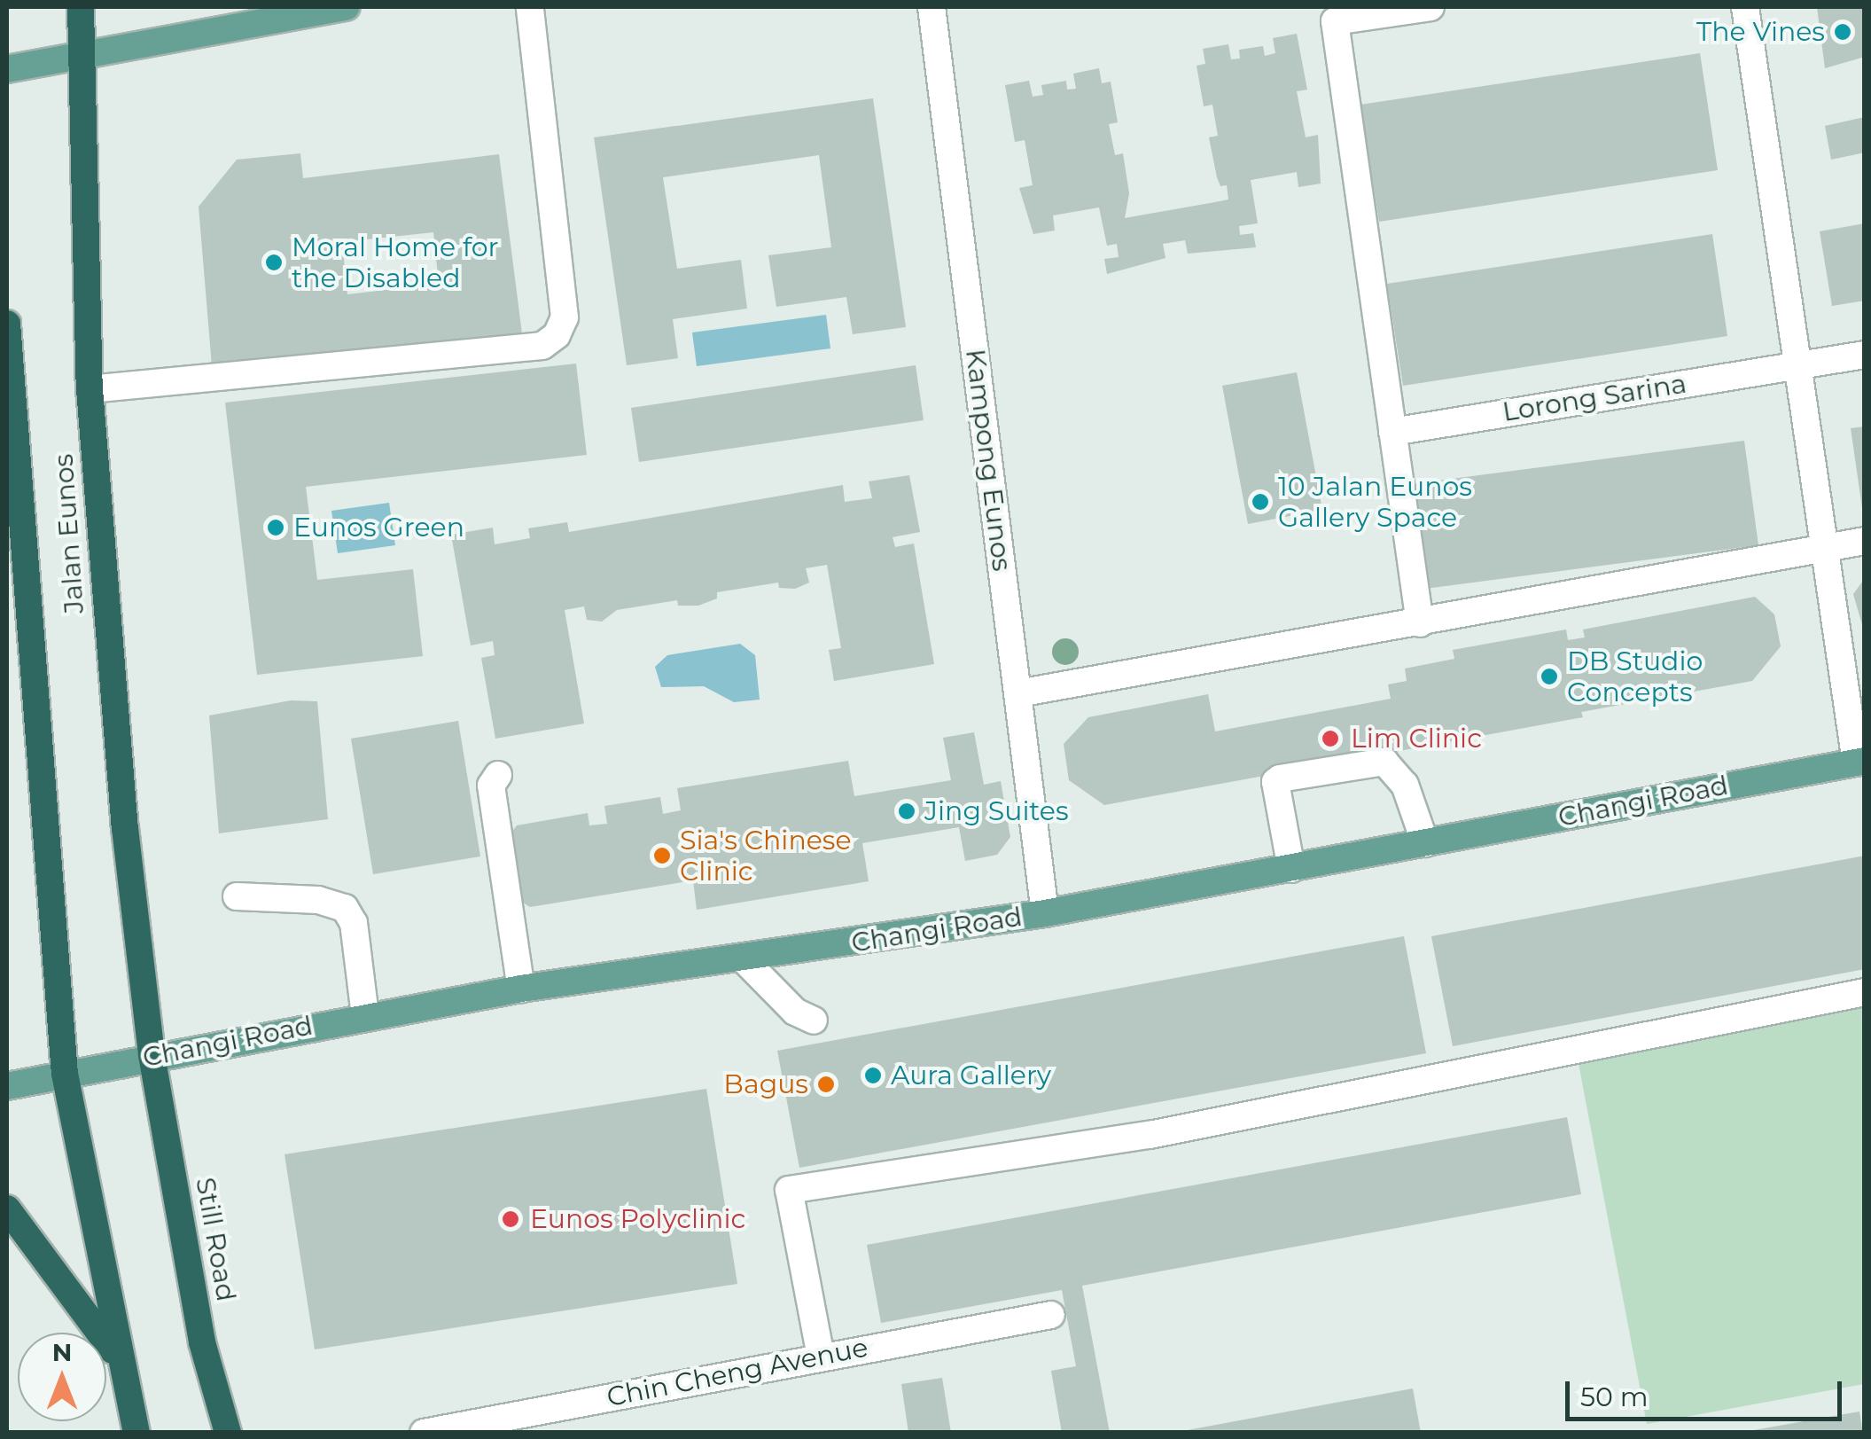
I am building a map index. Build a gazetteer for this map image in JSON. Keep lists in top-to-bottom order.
{
  "streets": {
    "highway": ["Jalan Eunos", "Still Road"],
    "main road": ["Changi Road"],
    "street": ["Lorong Sarina", "Kampong Eunos", "Chin Cheng Avenue"]
  },
  "crossings": [
    ["Kampong Eunos", "Changi Road"],
    ["Jalan Eunos", "Changi Road"],
    ["Jalan Eunos", "Still Road"],
    ["Changi Road", "Still Road"]
  ],
  "places": [
    "The Vines",
    "Moral Home for the Disabled",
    "10 Jalan Eunos Gallery Space",
    "Eunos Green",
    "DB Studio Concepts",
    "Lim Clinic",
    "Jing Suites",
    "Sia's Chinese Clinic",
    "Aura Gallery",
    "Bagus",
    "Eunos Polyclinic"
  ],
  "scale_bar": "50 m",
  "north": "top"
}
